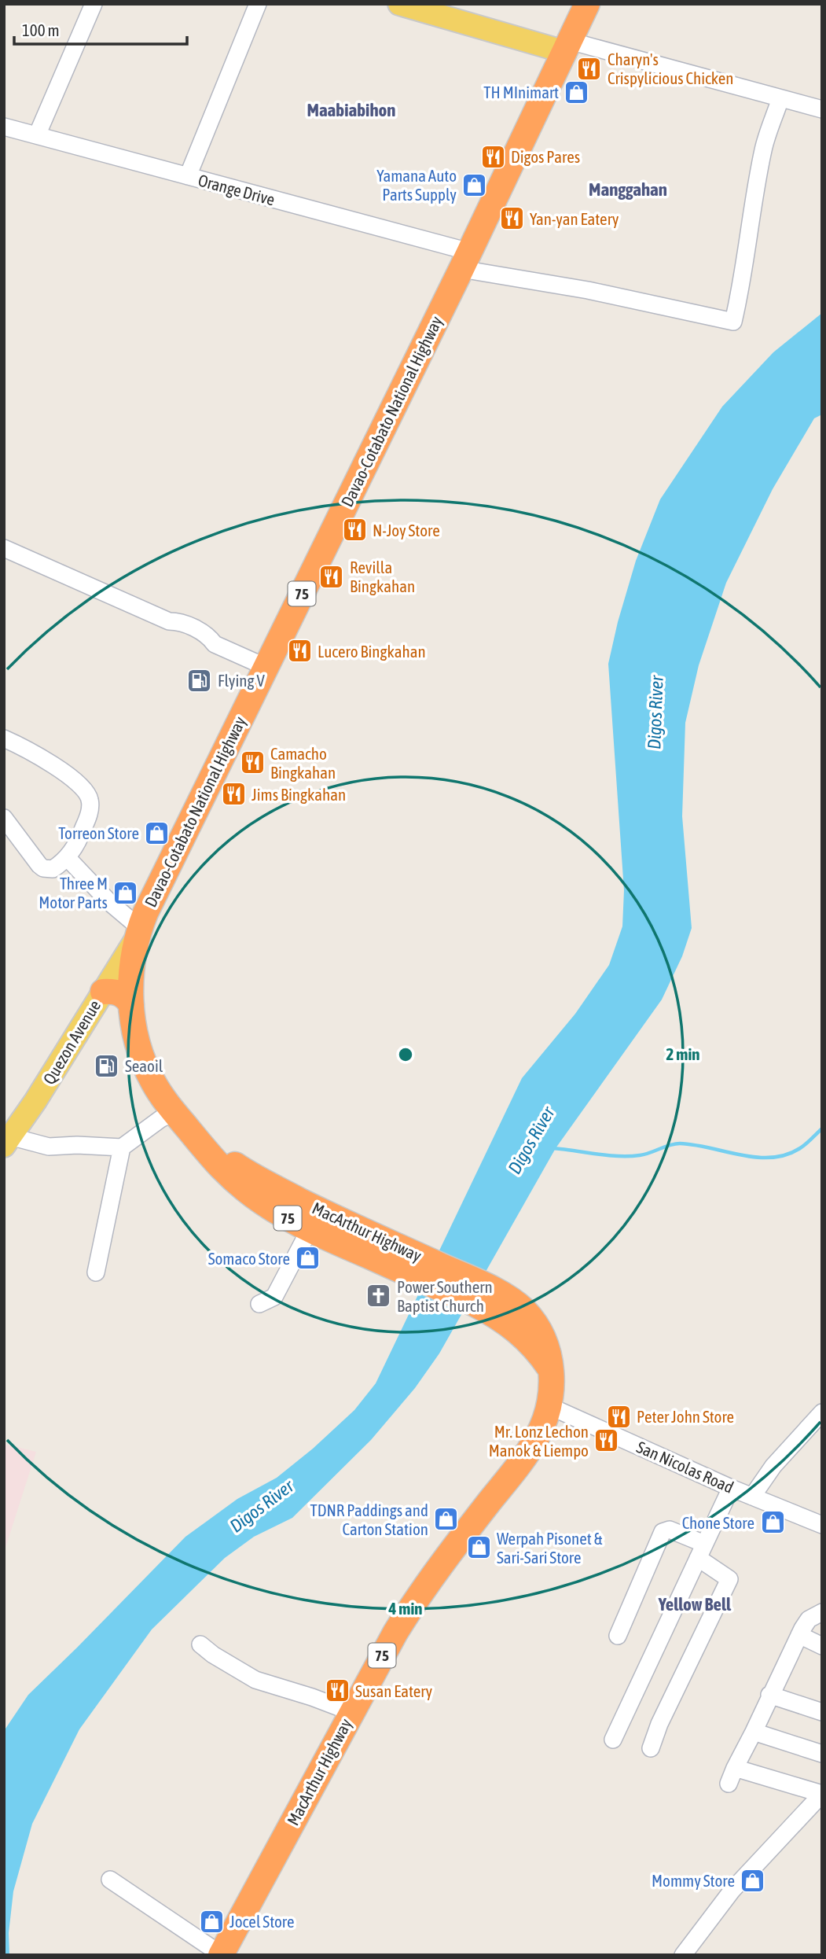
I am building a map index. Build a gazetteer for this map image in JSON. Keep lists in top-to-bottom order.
{
  "streets": {
    "highway": ["Davao-Cotabato National Highway", "75", "MacArthur Highway"],
    "main road": ["Quezon Avenue"],
    "street": ["Orange Drive", "San Nicolas Road"]
  },
  "crossings": [
    ["Orange Drive", "Davao-Cotabato National Highway"],
    ["Davao-Cotabato National Highway", "Quezon Avenue"],
    ["Davao-Cotabato National Highway", "MacArthur Highway"],
    ["Quezon Avenue", "MacArthur Highway"],
    ["MacArthur Highway", "San Nicolas Road"]
  ],
  "districts": ["Maabiabihon", "Manggahan", "Yellow Bell"],
  "water": ["Digos River"],
  "places": {
    "restaurant": [
      "Charyn's Crispylicious Chicken",
      "Digos Pares",
      "Yan-yan Eatery",
      "N-Joy Store",
      "Revilla Bingkahan",
      "Lucero Bingkahan",
      "Camacho Bingkahan",
      "Jims Bingkahan",
      "Peter John Store",
      "Mr. Lonz Lechon Manok & Liempo",
      "Susan Eatery"
    ],
    "shop": [
      "TH MInimart",
      "Yamana Auto Parts Supply",
      "Torreon Store",
      "Three M Motor Parts",
      "Somaco Store",
      "TDNR Paddings and Carton Station",
      "Chone Store",
      "Werpah Pisonet & Sari-Sari Store",
      "Mommy Store",
      "Jocel Store"
    ],
    "fuel station": ["Flying V", "Seaoil"],
    "church": ["Power Southern Baptist Church"]
  },
  "scale_bar": "100 m",
  "rings": ["2 min", "4 min"]
}
